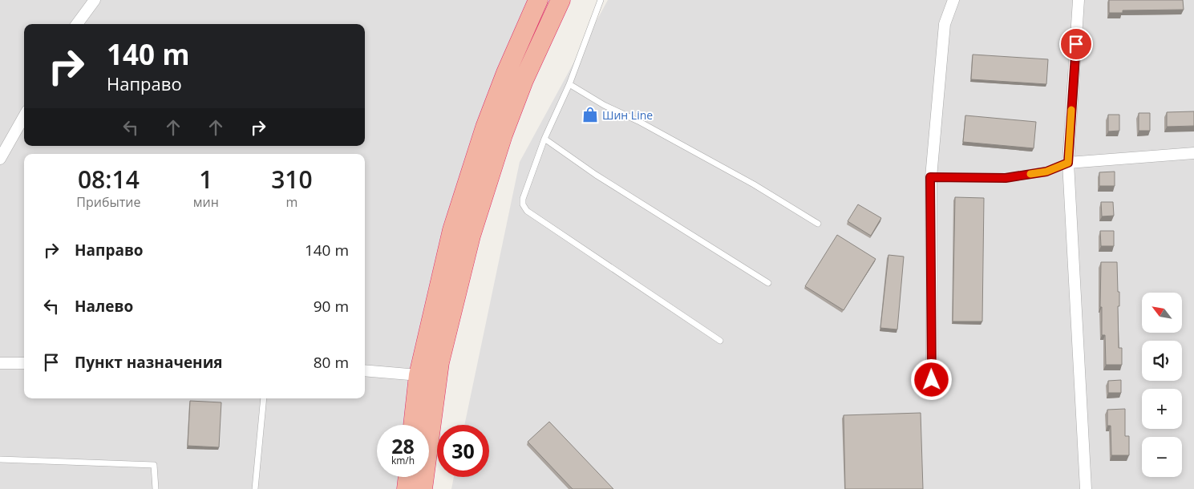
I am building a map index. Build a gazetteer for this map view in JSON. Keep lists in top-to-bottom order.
{
  "places": {
    "shop": ["Шин Line"]
  },
  "north": "top left",
  "page": {
    "turn": ["140 m", "Направо"],
    "eta": [
      "08:14",
      "Прибытие",
      "1",
      "мин",
      "310",
      "m"
    ],
    "list": [
      {
        "name": "Направо",
        "value": "140 m"
      },
      {
        "name": "Налево",
        "value": "90 m"
      },
      {
        "name": "Пункт назначения",
        "value": "80 m"
      }
    ],
    "map_buttons": ["+", "−"],
    "speed": "28 km/h",
    "limit": "30"
  }
}
